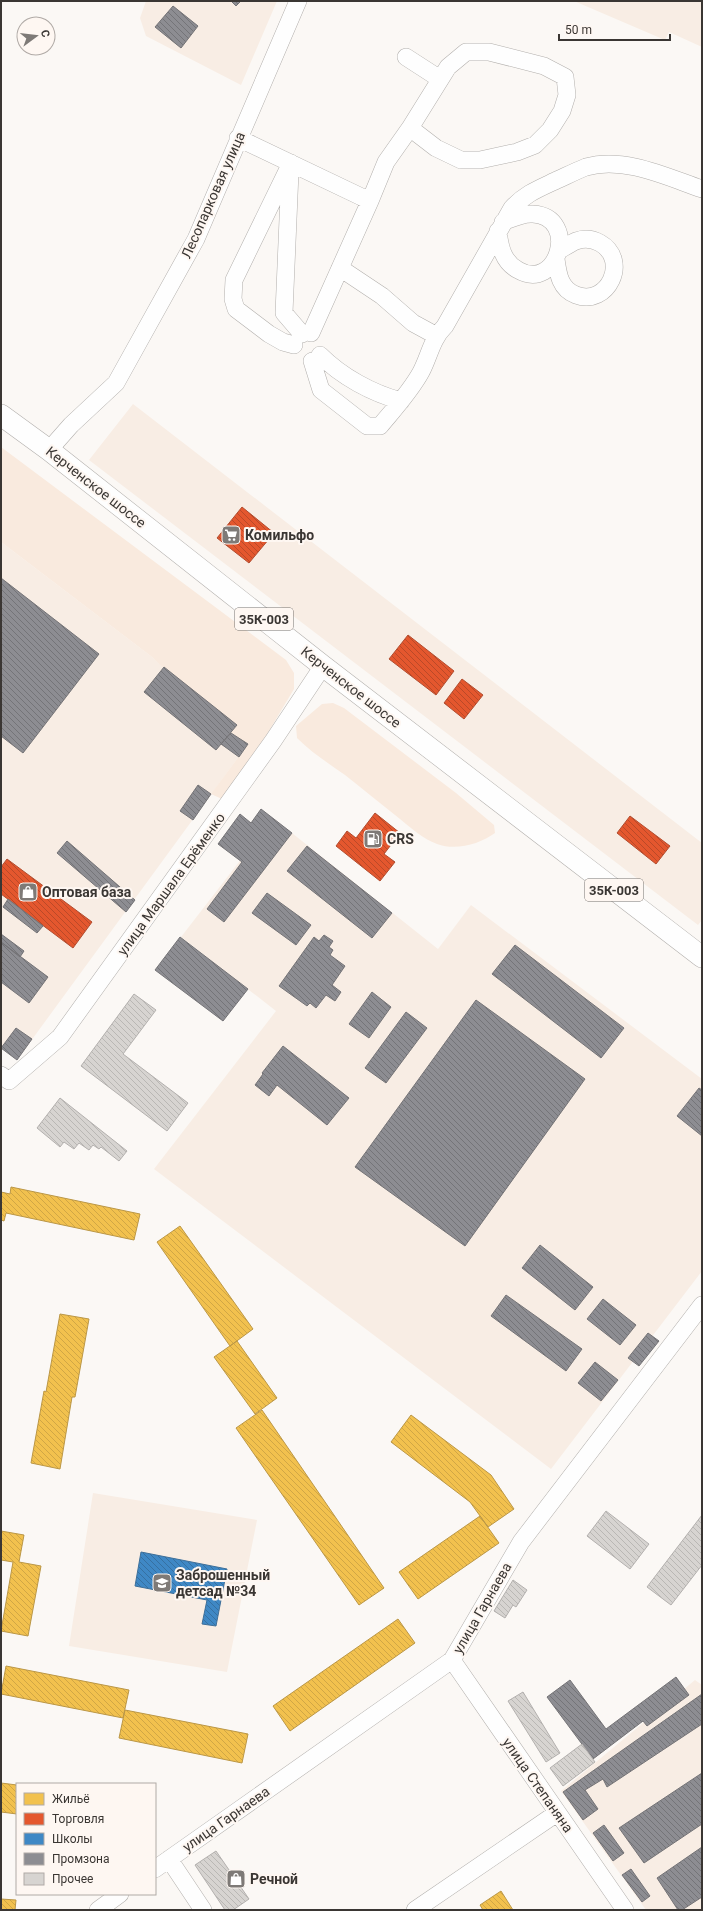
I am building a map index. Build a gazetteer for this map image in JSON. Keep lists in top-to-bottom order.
{
  "streets": {
    "main road": ["Керченское шоссе", "35К-003"],
    "street": [
      "Лесопарковая улица",
      "улица Маршала Ерёменко",
      "улица Гарнаева",
      "улица Степаняна"
    ]
  },
  "crossings": [
    ["Лесопарковая улица", "Керченское шоссе"],
    ["Керченское шоссе", "улица Маршала Ерёменко"],
    ["улица Гарнаева", "улица Степаняна"]
  ],
  "places": {
    "supermarket": ["Комильфо"],
    "fuel station": ["CRS"],
    "shop": ["Оптовая база", "Речной"],
    "school or university": ["Заброшенный детсад №34"]
  },
  "legend": [
    "Жильё",
    "Торговля",
    "Школы",
    "Промзона",
    "Прочее"
  ],
  "scale_bar": "50 m",
  "north": "right"
}
